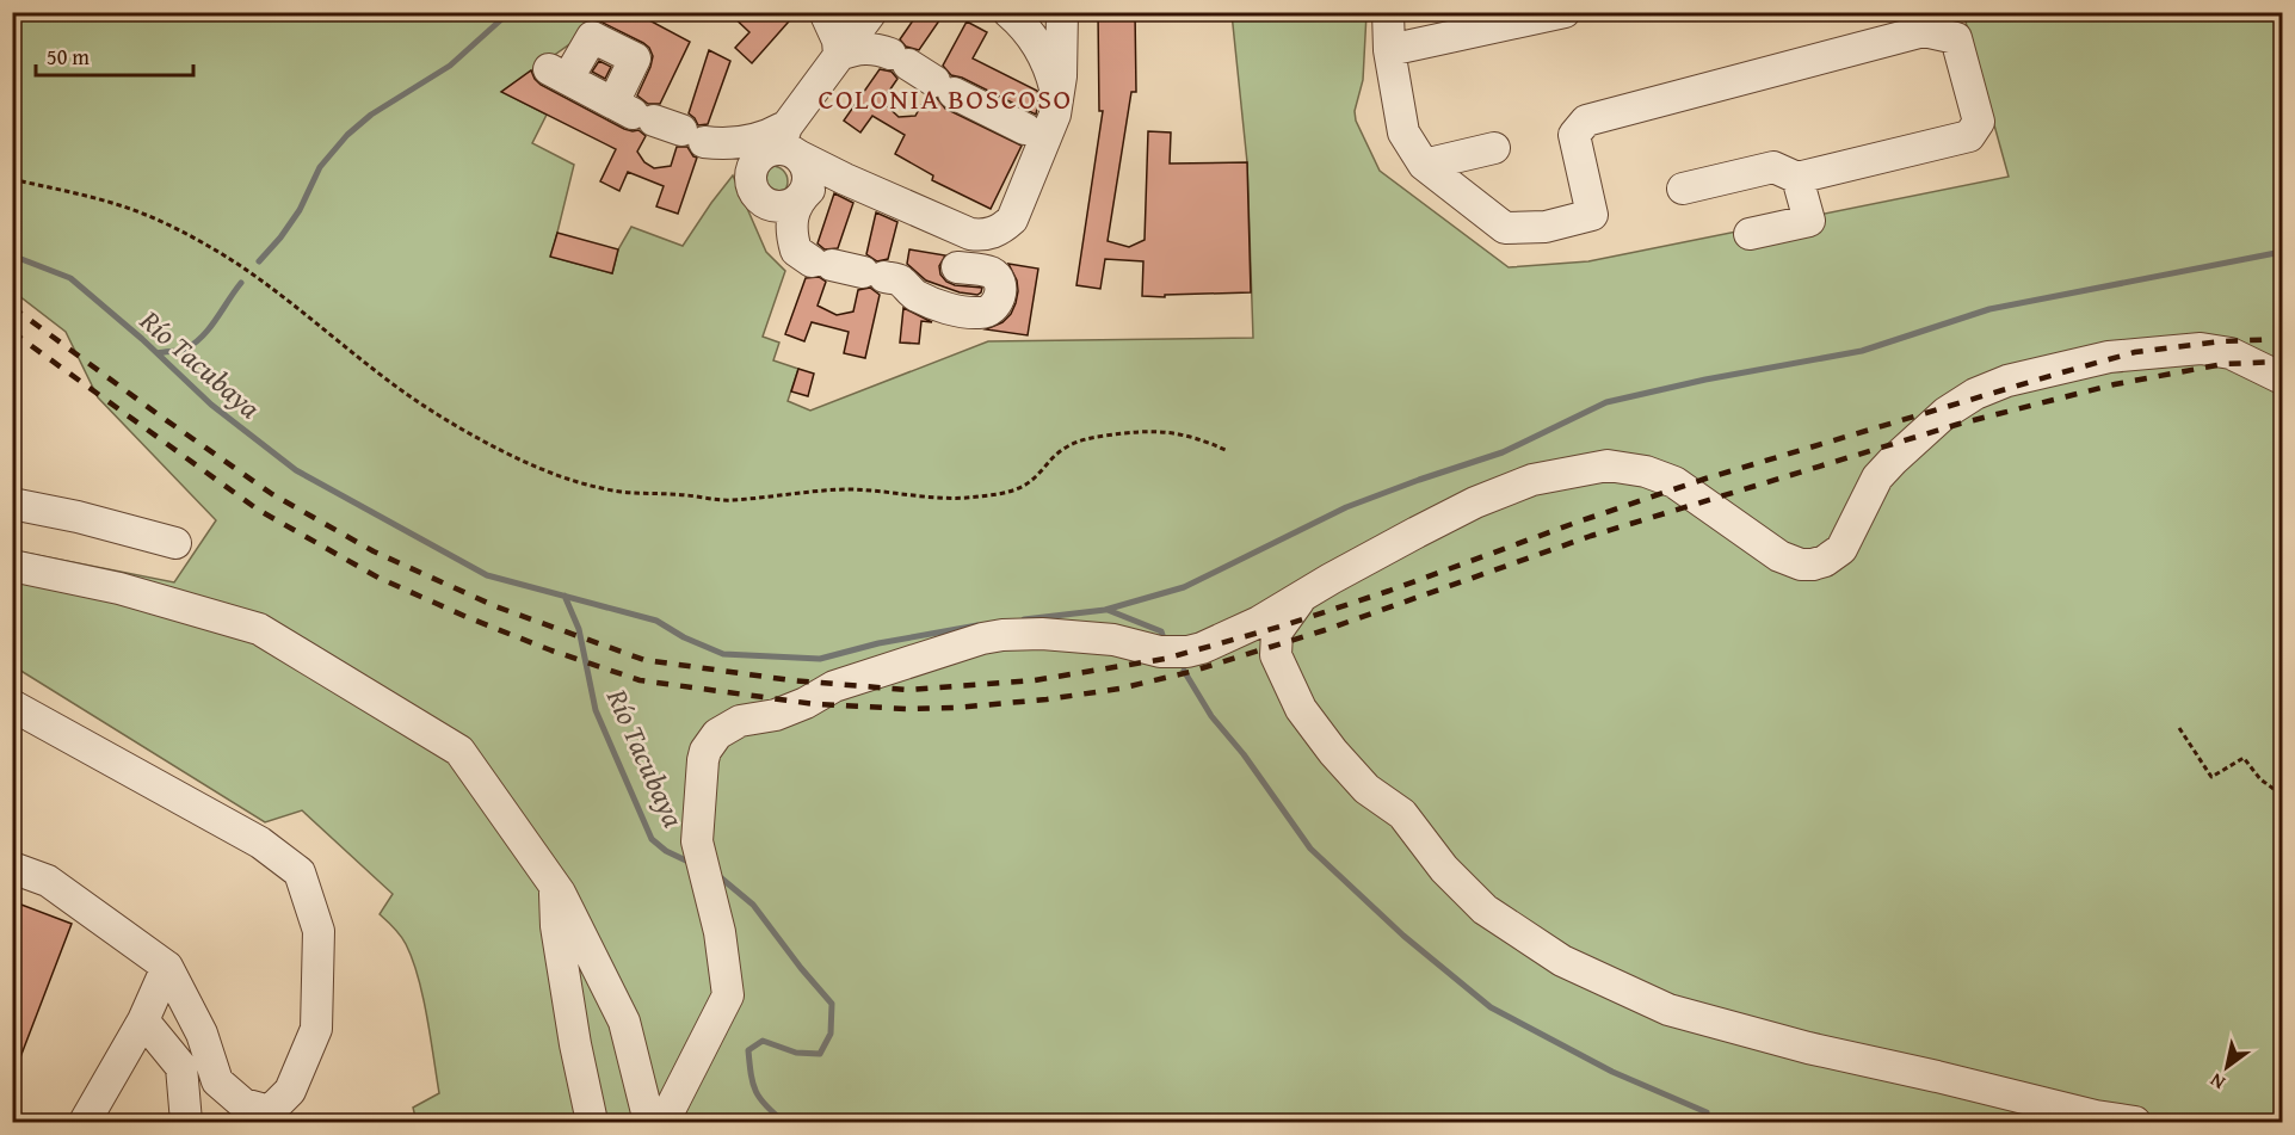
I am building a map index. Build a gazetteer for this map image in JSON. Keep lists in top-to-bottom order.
{
  "districts": ["COLONIA BOSCOSO"],
  "water": ["Río Tacubaya"],
  "scale_bar": "50 m",
  "north": "bottom left"
}
